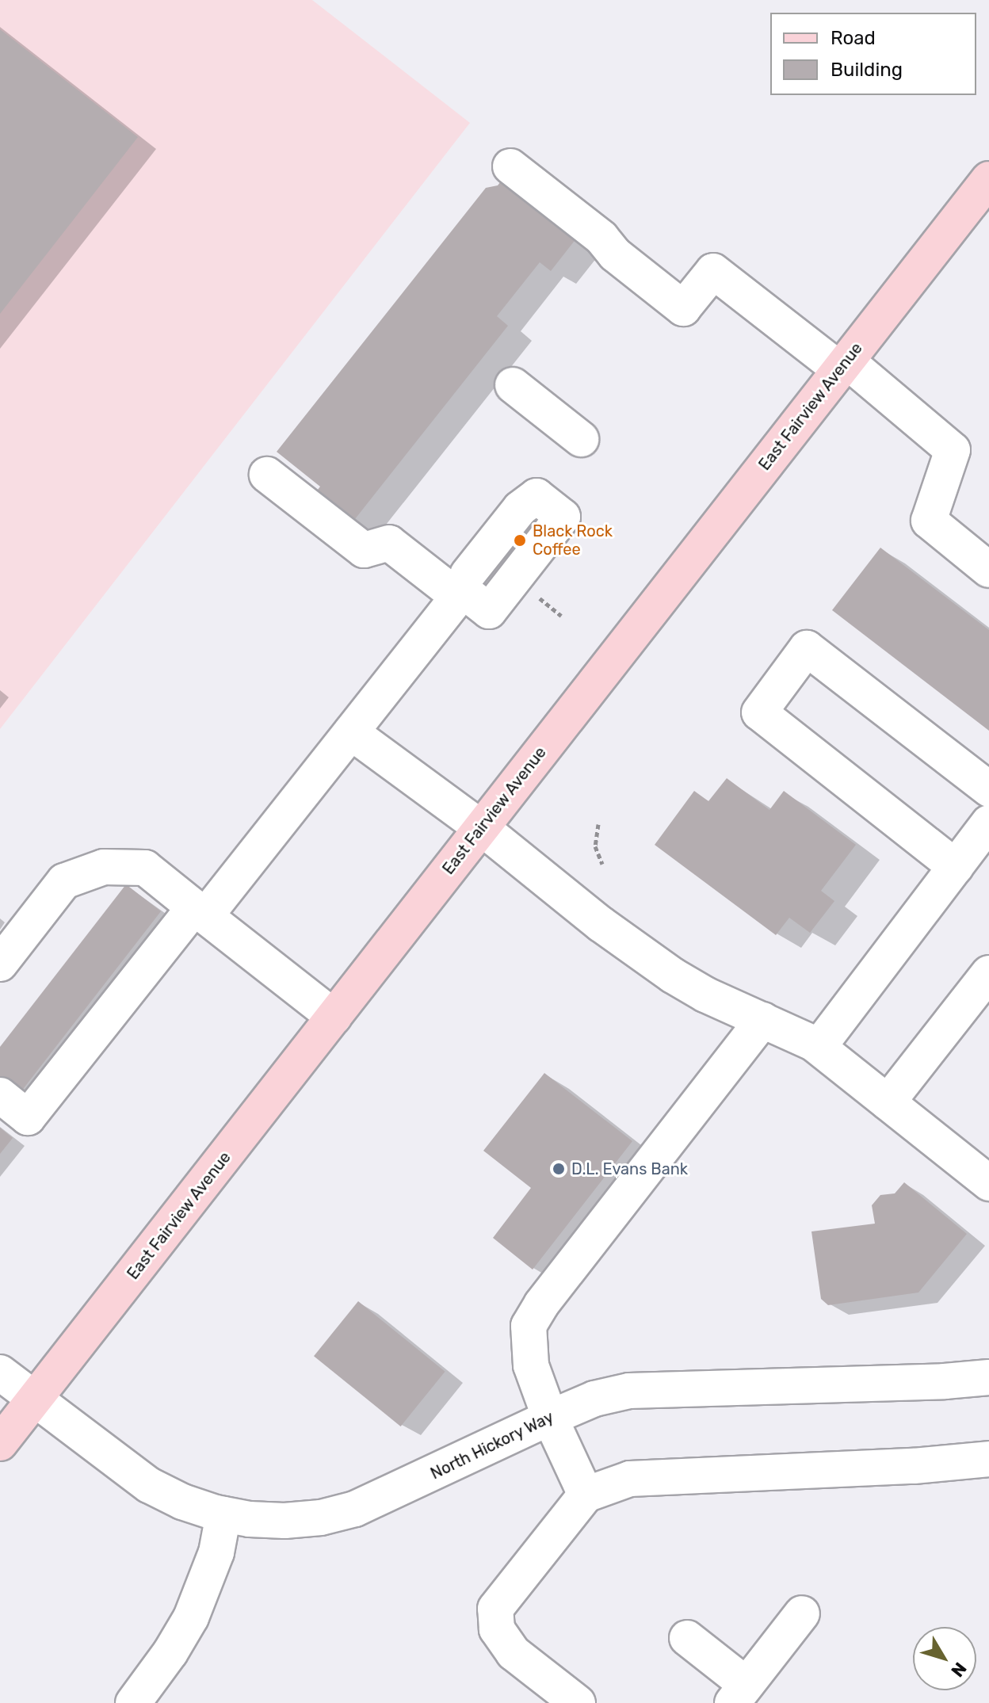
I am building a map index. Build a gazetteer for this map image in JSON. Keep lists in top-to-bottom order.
{
  "streets": {
    "main road": ["East Fairview Avenue"],
    "street": ["North Hickory Way"]
  },
  "crossings": [
    ["East Fairview Avenue", "North Hickory Way"]
  ],
  "places": ["Black Rock Coffee", "D.L. Evans Bank"],
  "legend": ["Road", "Building"],
  "north": "bottom right"
}
